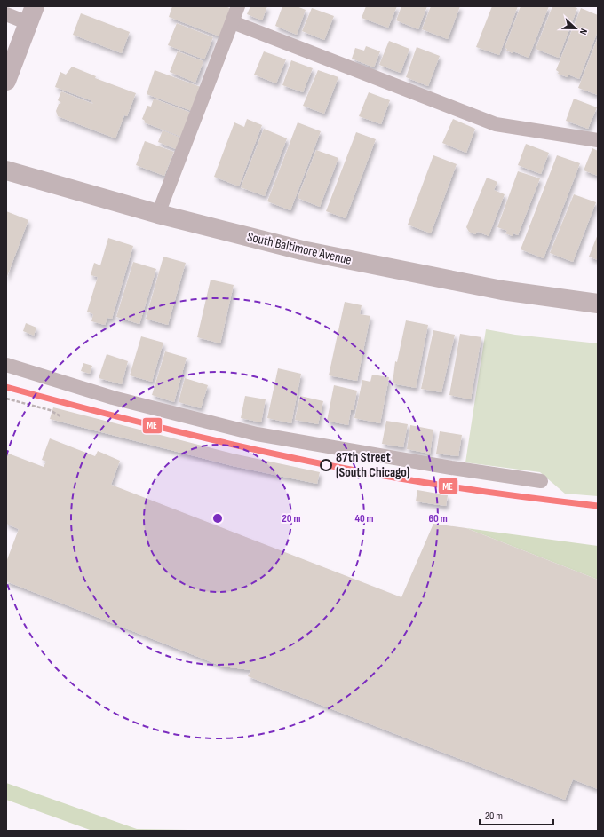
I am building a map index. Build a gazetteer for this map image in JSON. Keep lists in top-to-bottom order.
{
  "streets": {
    "street": ["South Baltimore Avenue"]
  },
  "places": ["87th Street (South Chicago)"],
  "lines": ["transit line ME"],
  "scale_bar": "20 m",
  "north": "right",
  "rings": ["20 m", "40 m", "60 m"]
}
